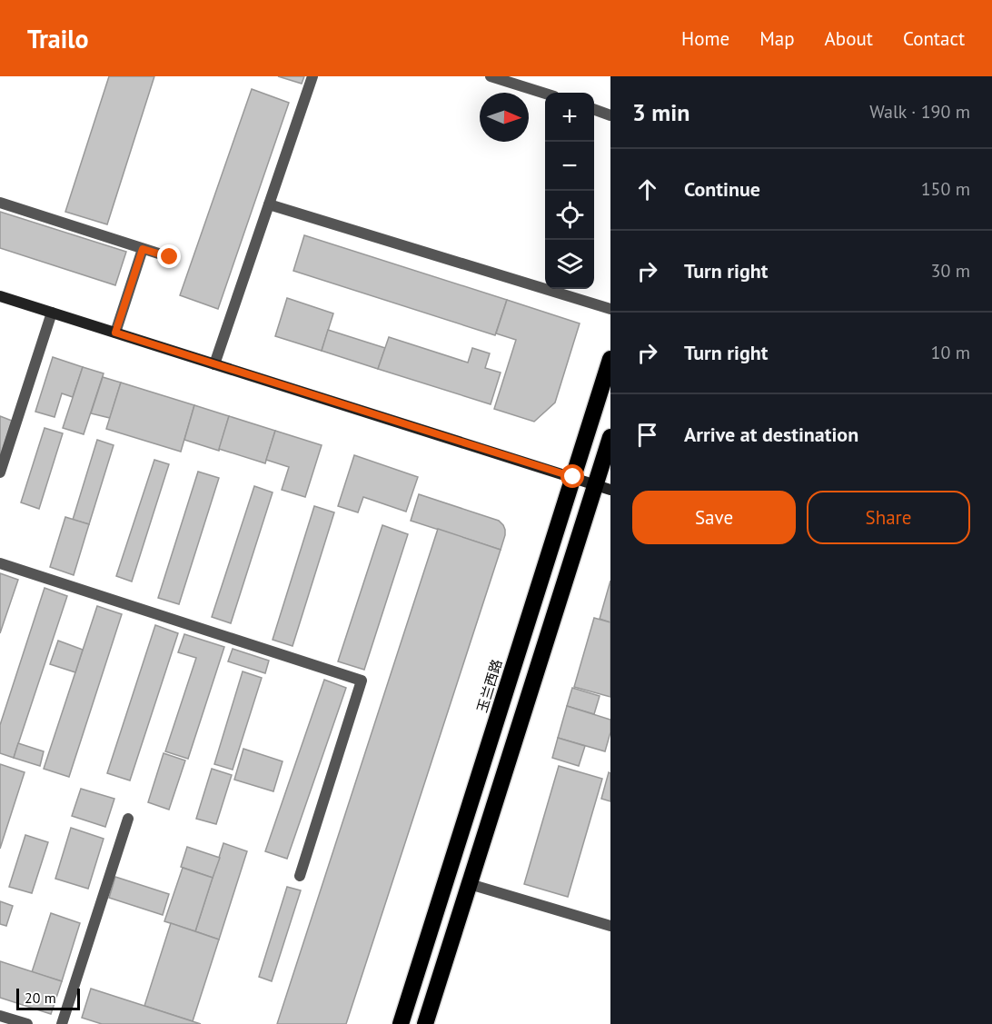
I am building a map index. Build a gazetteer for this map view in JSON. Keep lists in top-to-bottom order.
{
  "streets": {
    "highway": ["玉兰西路"]
  },
  "scale_bar": "20 m",
  "north": "right",
  "page": {
    "header": "Trailo",
    "nav": [
      "Home",
      "Map",
      "About",
      "Contact"
    ],
    "heading": ["3 min", "Walk · 190 m"],
    "map_buttons": ["+", "−"],
    "list": [
      ["Continue", "150 m"],
      ["Turn right", "30 m"],
      ["Turn right", "10 m"],
      "Arrive at destination"
    ],
    "buttons": ["Save", "Share"],
    "scale": "20 m"
  }
}
